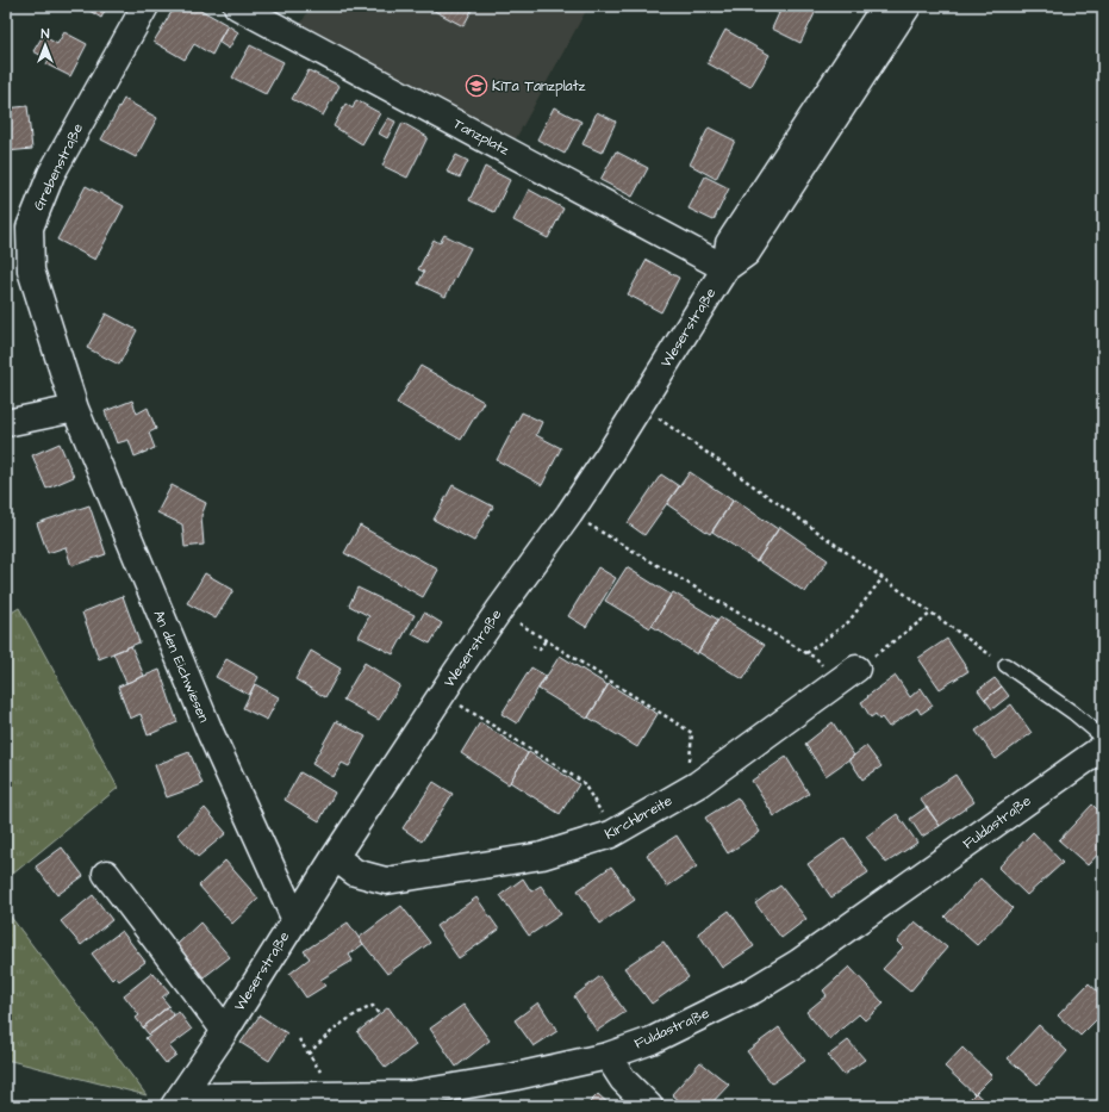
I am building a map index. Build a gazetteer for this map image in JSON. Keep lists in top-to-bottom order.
{
  "streets": {
    "street": [
      "Tanzplatz",
      "Grebenstraße",
      "Weserstraße",
      "An den Eichwiesen",
      "Kirchbreite",
      "Fuldastraße"
    ]
  },
  "crossings": [
    ["Tanzplatz", "Weserstraße"],
    ["Grebenstraße", "An den Eichwiesen"],
    ["Weserstraße", "An den Eichwiesen"],
    ["Weserstraße", "Kirchbreite"],
    ["Weserstraße", "Fuldastraße"]
  ],
  "places": {
    "school or university": ["KiTa Tanzplatz"]
  },
  "north": "top"
}
